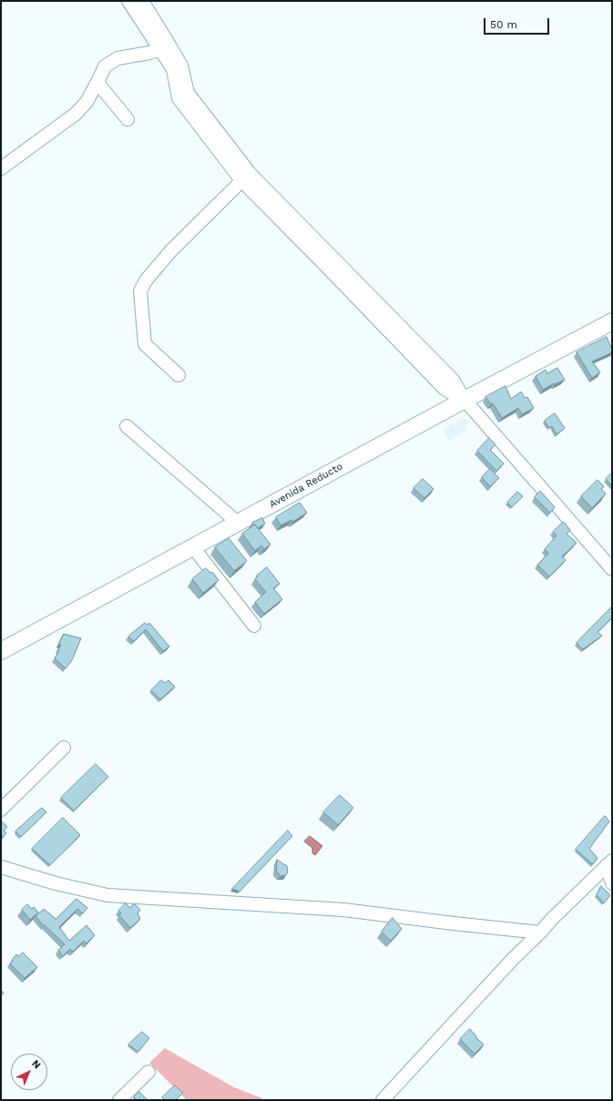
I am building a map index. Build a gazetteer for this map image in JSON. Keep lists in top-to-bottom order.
{
  "streets": {
    "main road": ["Avenida Reducto"]
  },
  "scale_bar": "50 m",
  "north": "top right"
}
